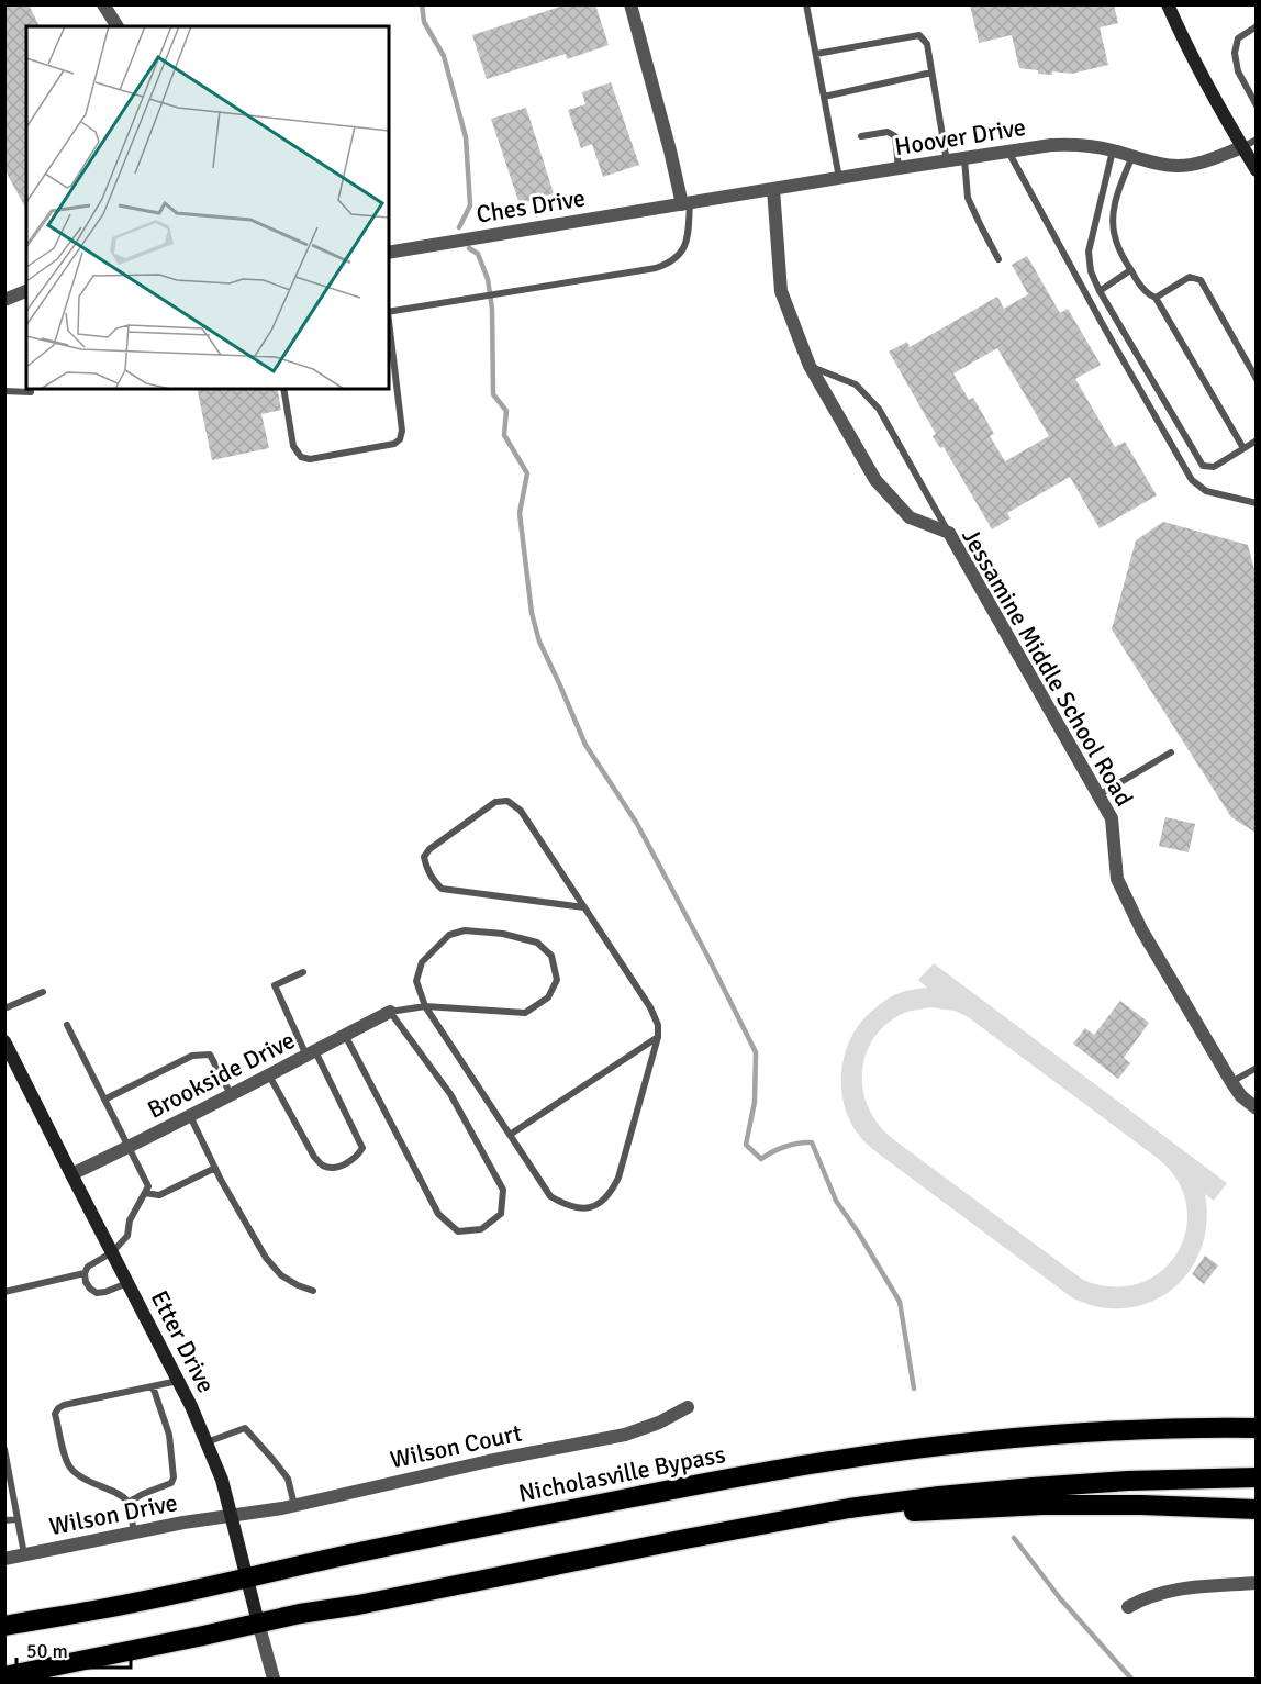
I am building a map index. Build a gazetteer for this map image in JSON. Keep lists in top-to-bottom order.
{
  "streets": {
    "highway": ["Nicholasville Bypass"],
    "street": [
      "Hoover Drive",
      "Ches Drive",
      "Jessamine Middle School Road",
      "Brookside Drive",
      "Etter Drive",
      "Wilson Court",
      "Wilson Drive"
    ]
  },
  "crossings": [
    ["Hoover Drive", "Ches Drive"],
    ["Hoover Drive", "Jessamine Middle School Road"],
    ["Brookside Drive", "Etter Drive"],
    ["Etter Drive", "Wilson Court"],
    ["Etter Drive", "Nicholasville Bypass"],
    ["Etter Drive", "Wilson Drive"],
    ["Wilson Court", "Wilson Drive"]
  ],
  "scale_bar": "50 m"
}
